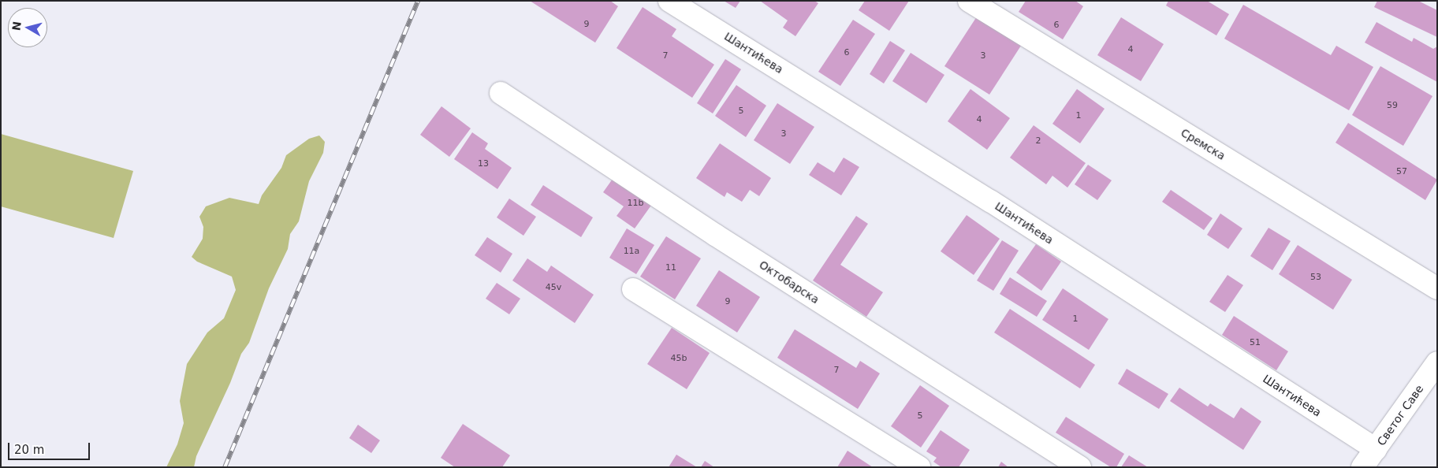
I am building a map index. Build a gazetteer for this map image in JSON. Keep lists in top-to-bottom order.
{
  "streets": {
    "street": [
      "Шантићева",
      "Сремска",
      "Октобарска",
      "Светог Саве"
    ]
  },
  "crossings": [
    ["Шантићева", "Светог Саве"]
  ],
  "house_numbers": [
    "9",
    "6",
    "4",
    "6",
    "7",
    "3",
    "59",
    "5",
    "1",
    "4",
    "3",
    "2",
    "13",
    "57",
    "11b",
    "11a",
    "11",
    "53",
    "45v",
    "9",
    "1",
    "51",
    "45b",
    "7",
    "5"
  ],
  "scale_bar": "20 m",
  "north": "left"
}
